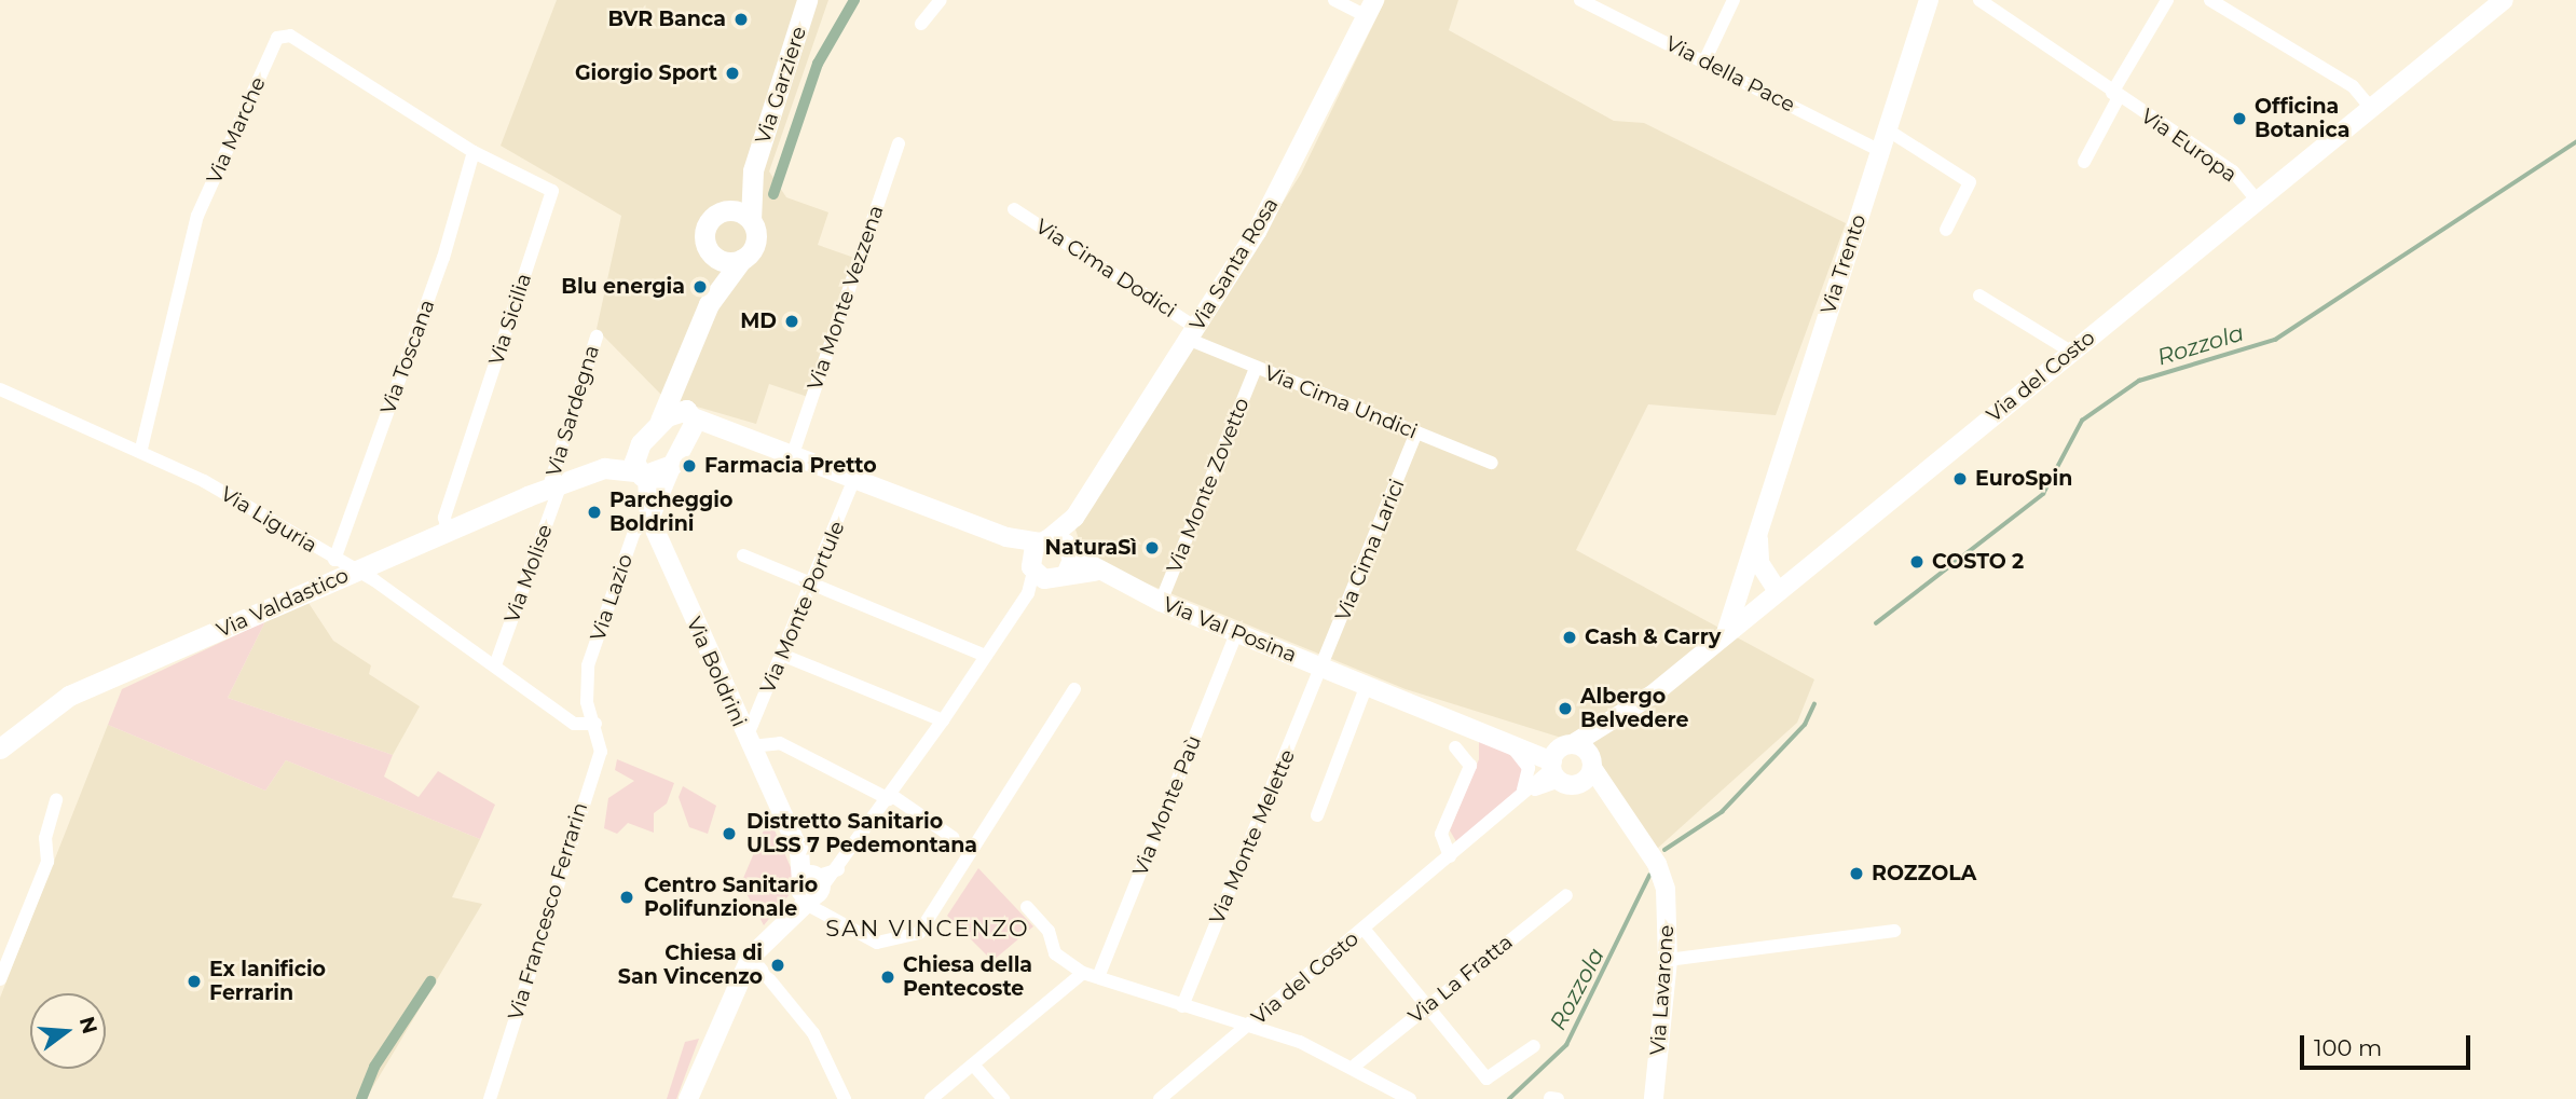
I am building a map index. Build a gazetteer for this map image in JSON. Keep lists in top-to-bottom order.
{
  "streets": {
    "main road": [
      "Via Garziere",
      "Via Santa Rosa",
      "Via Trento",
      "Via del Costo",
      "Via Lazio",
      "Via Valdastico",
      "Via Val Posina",
      "Via Boldrini",
      "Via Lavarone"
    ],
    "street": [
      "Via della Pace",
      "Via Marche",
      "Via Europa",
      "Via Cima Dodici",
      "Via Monte Vezzena",
      "Via Sicilia",
      "Via Toscana",
      "Via Cima Undici",
      "Via Sardegna",
      "Via Monte Zovetto",
      "Via Liguria",
      "Via Cima Larici",
      "Via Molise",
      "Via Monte Portule",
      "Via Monte Paù",
      "Via Monte Melette",
      "Via Francesco Ferrarin",
      "Via La Fratta"
    ]
  },
  "crossings": [
    ["Via della Pace", "Via Trento"],
    ["Via Garziere", "Via Lazio"],
    ["Via Garziere", "Via Valdastico"],
    ["Via Garziere", "Via Val Posina"],
    ["Via Marche", "Via Sicilia"],
    ["Via Marche", "Via Toscana"],
    ["Via Marche", "Via Liguria"],
    ["Via Europa", "Via del Costo"],
    ["Via Santa Rosa", "Via Cima Dodici"],
    ["Via Santa Rosa", "Via Cima Undici"],
    ["Via Santa Rosa", "Via Val Posina"],
    ["Via Trento", "Via del Costo"],
    ["Via Cima Dodici", "Via Cima Undici"],
    ["Via Monte Vezzena", "Via Val Posina"],
    ["Via Sicilia", "Via Toscana"],
    ["Via Sicilia", "Via Valdastico"],
    ["Via Toscana", "Via Liguria"],
    ["Via del Costo", "Via Val Posina"],
    ["Via del Costo", "Via Lavarone"],
    ["Via Cima Undici", "Via Monte Zovetto"],
    ["Via Cima Undici", "Via Cima Larici"],
    ["Via Sardegna", "Via Molise"],
    ["Via Sardegna", "Via Valdastico"],
    ["Via Monte Zovetto", "Via Val Posina"],
    ["Via Liguria", "Via Molise"],
    ["Via Liguria", "Via Lazio"],
    ["Via Liguria", "Via Valdastico"],
    ["Via Liguria", "Via Francesco Ferrarin"],
    ["Via Cima Larici", "Via Val Posina"],
    ["Via Cima Larici", "Via Monte Melette"],
    ["Via Molise", "Via Valdastico"],
    ["Via Lazio", "Via Valdastico"],
    ["Via Lazio", "Via Boldrini"],
    ["Via Lazio", "Via Francesco Ferrarin"],
    ["Via Valdastico", "Via Val Posina"],
    ["Via Monte Portule", "Via Val Posina"],
    ["Via Monte Portule", "Via Boldrini"],
    ["Via Val Posina", "Via Monte Paù"],
    ["Via Val Posina", "Via Monte Melette"],
    ["Via Val Posina", "Via Lavarone"]
  ],
  "districts": ["SAN VINCENZO"],
  "water": ["Rozzola"],
  "places": [
    "BVR Banca",
    "Giorgio Sport",
    "Officina Botanica",
    "Blu energia",
    "MD",
    "Farmacia Pretto",
    "EuroSpin",
    "Parcheggio Boldrini",
    "NaturaSì",
    "COSTO 2",
    "Cash & Carry",
    "Albergo Belvedere",
    "Distretto Sanitario ULSS 7 Pedemontana",
    "ROZZOLA",
    "Centro Sanitario Polifunzionale",
    "Chiesa di San Vincenzo",
    "Chiesa della Pentecoste",
    "Ex lanificio Ferrarin"
  ],
  "scale_bar": "100 m",
  "north": "right"
}
